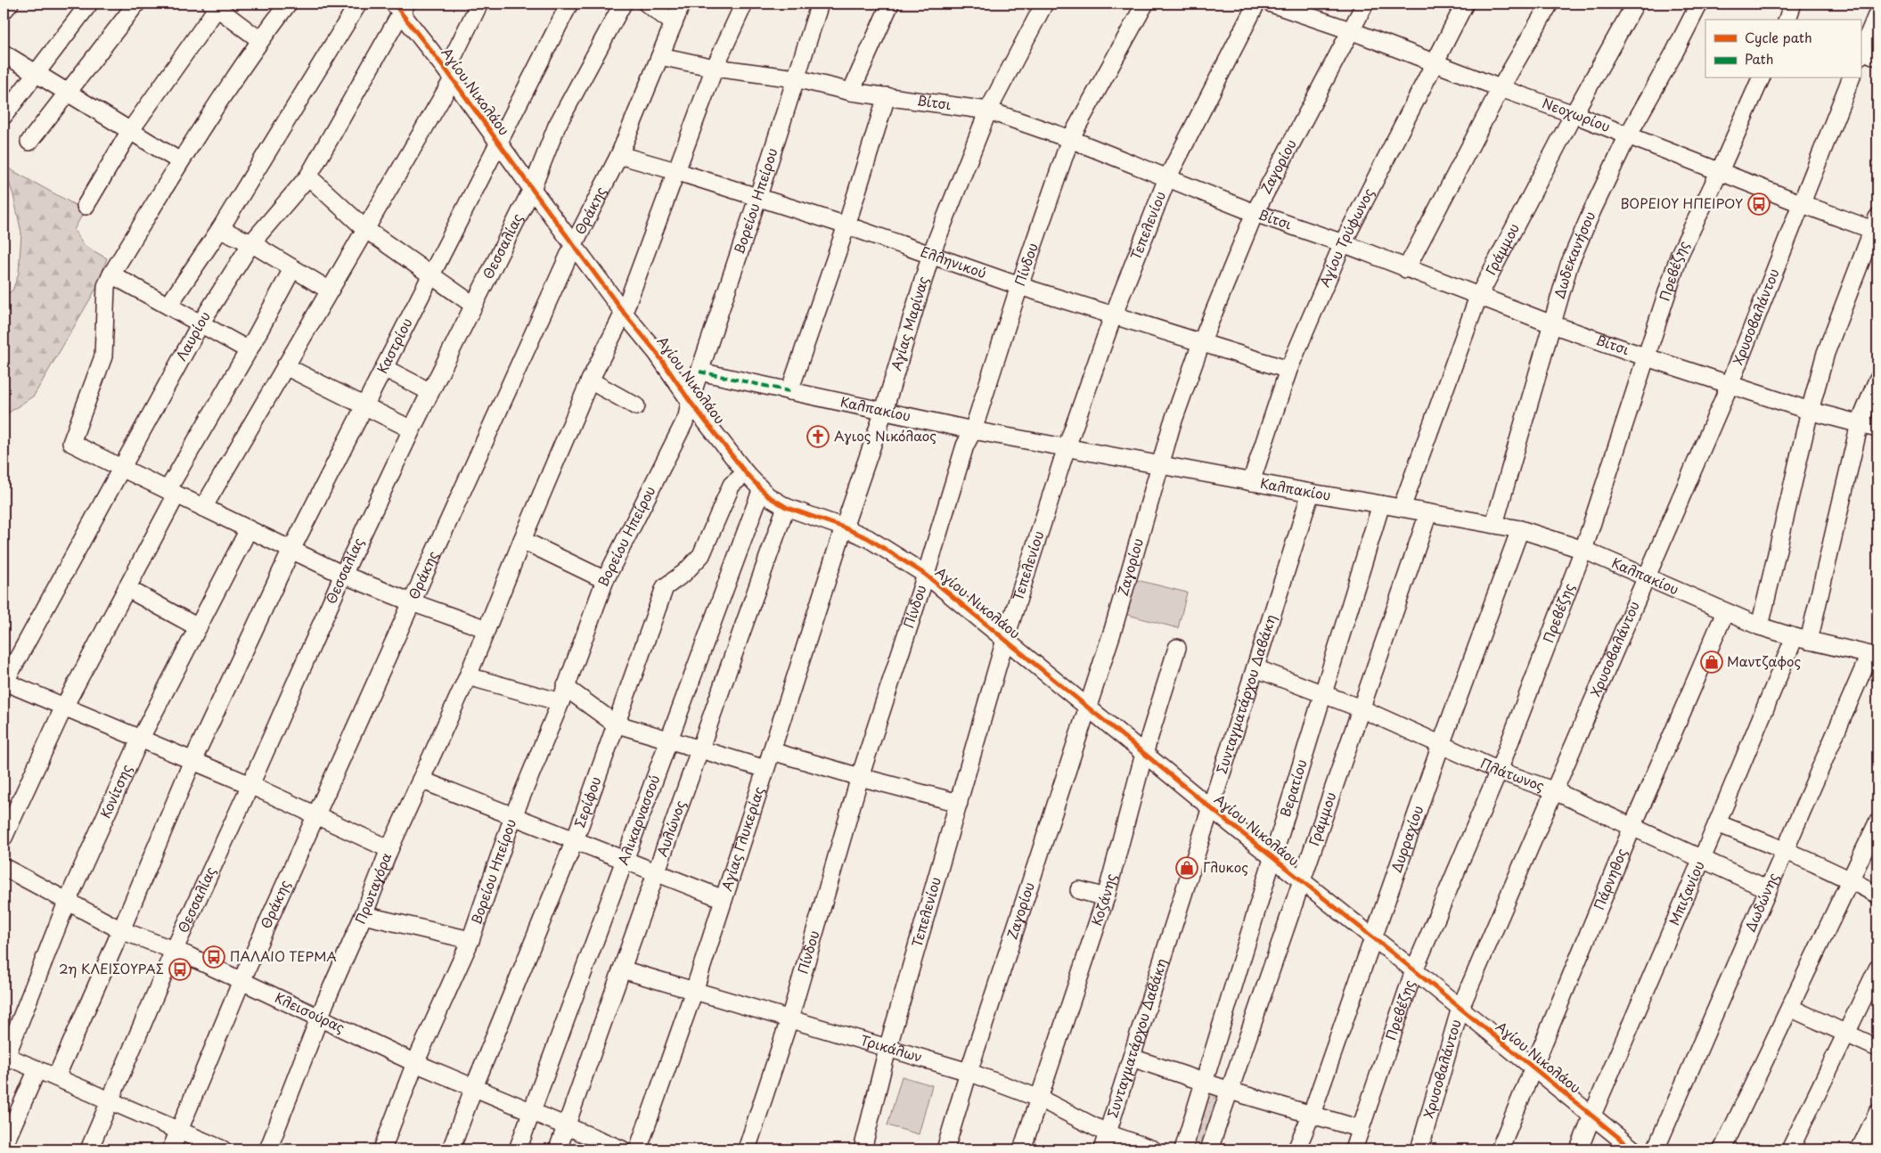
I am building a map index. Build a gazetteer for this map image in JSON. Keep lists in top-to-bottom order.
{
  "streets": {
    "street": [
      "Αγίου Νικολάου",
      "Βίτσι",
      "Νεοχωρίου",
      "Ζαγορίου",
      "Βορείου Ηπείρου",
      "Θράκης",
      "Τεπελενίου",
      "Αγίου Τρύφωνος",
      "Θεσσαλίας",
      "Γράμμου",
      "Δωδεκανήσου",
      "Ελληνικού",
      "Πίνδου",
      "Πρεβέζης",
      "Χρυσοβαλάντου",
      "Αγίας Μαρίνας",
      "Λαυρίου",
      "Καστρίου",
      "Καλπακίου",
      "Συνταγματάρχου Δαβάκη",
      "Πλάτωνος",
      "Βερατίου",
      "Κονίτσης",
      "Σερίφου",
      "Αλικαρνασσού",
      "Αυλώνος",
      "Αγίας Γλυκερίας",
      "Δυρραχίου",
      "Πάρνηθος",
      "Πρωταγόρα",
      "Μπιζανίου",
      "Κοζάνης",
      "Δωδώνης",
      "Κλεισούρας",
      "Τρικάλων"
    ]
  },
  "crossings": [
    ["Αγίου Νικολάου", "Ζαγορίου"],
    ["Αγίου Νικολάου", "Βορείου Ηπείρου"],
    ["Αγίου Νικολάου", "Θράκης"],
    ["Αγίου Νικολάου", "Τεπελενίου"],
    ["Αγίου Νικολάου", "Θεσσαλίας"],
    ["Αγίου Νικολάου", "Γράμμου"],
    ["Αγίου Νικολάου", "Πίνδου"],
    ["Αγίου Νικολάου", "Πρεβέζης"],
    ["Αγίου Νικολάου", "Χρυσοβαλάντου"],
    ["Αγίου Νικολάου", "Αγίας Μαρίνας"],
    ["Αγίου Νικολάου", "Λαυρίου"],
    ["Αγίου Νικολάου", "Καστρίου"],
    ["Αγίου Νικολάου", "Συνταγματάρχου Δαβάκη"],
    ["Αγίου Νικολάου", "Βερατίου"],
    ["Αγίου Νικολάου", "Σερίφου"],
    ["Αγίου Νικολάου", "Αλικαρνασσού"],
    ["Αγίου Νικολάου", "Αυλώνος"],
    ["Αγίου Νικολάου", "Αγίας Γλυκερίας"],
    ["Αγίου Νικολάου", "Δυρραχίου"],
    ["Αγίου Νικολάου", "Πάρνηθος"],
    ["Αγίου Νικολάου", "Πρωταγόρα"],
    ["Αγίου Νικολάου", "Μπιζανίου"],
    ["Αγίου Νικολάου", "Κοζάνης"],
    ["Βίτσι", "Ζαγορίου"],
    ["Βίτσι", "Βορείου Ηπείρου"],
    ["Βίτσι", "Θράκης"],
    ["Βίτσι", "Τεπελενίου"],
    ["Βίτσι", "Αγίου Τρύφωνος"],
    ["Βίτσι", "Γράμμου"],
    ["Βίτσι", "Δωδεκανήσου"],
    ["Βίτσι", "Πίνδου"],
    ["Βίτσι", "Πρεβέζης"],
    ["Βίτσι", "Χρυσοβαλάντου"],
    ["Βίτσι", "Αγίας Μαρίνας"],
    ["Βίτσι", "Πρωταγόρα"],
    ["Βίτσι", "Μπιζανίου"],
    ["Νεοχωρίου", "Ζαγορίου"],
    ["Νεοχωρίου", "Αγίου Τρύφωνος"],
    ["Νεοχωρίου", "Γράμμου"],
    ["Νεοχωρίου", "Δωδεκανήσου"],
    ["Νεοχωρίου", "Πρεβέζης"],
    ["Νεοχωρίου", "Χρυσοβαλάντου"],
    ["Ζαγορίου", "Ελληνικού"],
    ["Ζαγορίου", "Καλπακίου"],
    ["Ζαγορίου", "Τρικάλων"],
    ["Βορείου Ηπείρου", "Ελληνικού"],
    ["Βορείου Ηπείρου", "Καλπακίου"],
    ["Βορείου Ηπείρου", "Κλεισούρας"],
    ["Θράκης", "Ελληνικού"],
    ["Θράκης", "Κλεισούρας"],
    ["Τεπελενίου", "Ελληνικού"],
    ["Τεπελενίου", "Καλπακίου"],
    ["Τεπελενίου", "Τρικάλων"],
    ["Αγίου Τρύφωνος", "Ελληνικού"],
    ["Αγίου Τρύφωνος", "Καλπακίου"],
    ["Θεσσαλίας", "Κλεισούρας"],
    ["Γράμμου", "Καλπακίου"],
    ["Γράμμου", "Πλάτωνος"],
    ["Δωδεκανήσου", "Καλπακίου"],
    ["Ελληνικού", "Πίνδου"],
    ["Ελληνικού", "Αγίας Μαρίνας"],
    ["Ελληνικού", "Πρωταγόρα"],
    ["Πίνδου", "Καλπακίου"],
    ["Πίνδου", "Τρικάλων"],
    ["Πρεβέζης", "Καλπακίου"],
    ["Πρεβέζης", "Πλάτωνος"],
    ["Χρυσοβαλάντου", "Καλπακίου"],
    ["Χρυσοβαλάντου", "Πλάτωνος"],
    ["Αγίας Μαρίνας", "Καλπακίου"],
    ["Αγίας Μαρίνας", "Αγίας Γλυκερίας"],
    ["Καστρίου", "Κλεισούρας"],
    ["Καλπακίου", "Συνταγματάρχου Δαβάκη"],
    ["Καλπακίου", "Βερατίου"],
    ["Καλπακίου", "Δυρραχίου"],
    ["Καλπακίου", "Πάρνηθος"],
    ["Καλπακίου", "Μπιζανίου"],
    ["Καλπακίου", "Δωδώνης"],
    ["Συνταγματάρχου Δαβάκη", "Πλάτωνος"],
    ["Συνταγματάρχου Δαβάκη", "Τρικάλων"],
    ["Πλάτωνος", "Βερατίου"],
    ["Πλάτωνος", "Δυρραχίου"],
    ["Πλάτωνος", "Πάρνηθος"],
    ["Πλάτωνος", "Μπιζανίου"],
    ["Πλάτωνος", "Δωδώνης"],
    ["Κονίτσης", "Κλεισούρας"],
    ["Σερίφου", "Κλεισούρας"],
    ["Αλικαρνασσού", "Κλεισούρας"],
    ["Αυλώνος", "Κλεισούρας"],
    ["Αυλώνος", "Τρικάλων"],
    ["Αγίας Γλυκερίας", "Τρικάλων"],
    ["Πρωταγόρα", "Κλεισούρας"],
    ["Κοζάνης", "Τρικάλων"]
  ],
  "places": {
    "bus stop": ["ΒΟΡΕΙΟΥ ΗΠΕΙΡΟΥ", "ΠΑΛΑΙΟ ΤΕΡΜΑ", "2η ΚΛΕΙΣΟΥΡΑΣ"],
    "church": ["Αγιος Νικόλαος"],
    "shop": ["Μαντζαφος", "Γλυκος"]
  },
  "legend": ["Cycle path", "Path"]
}
